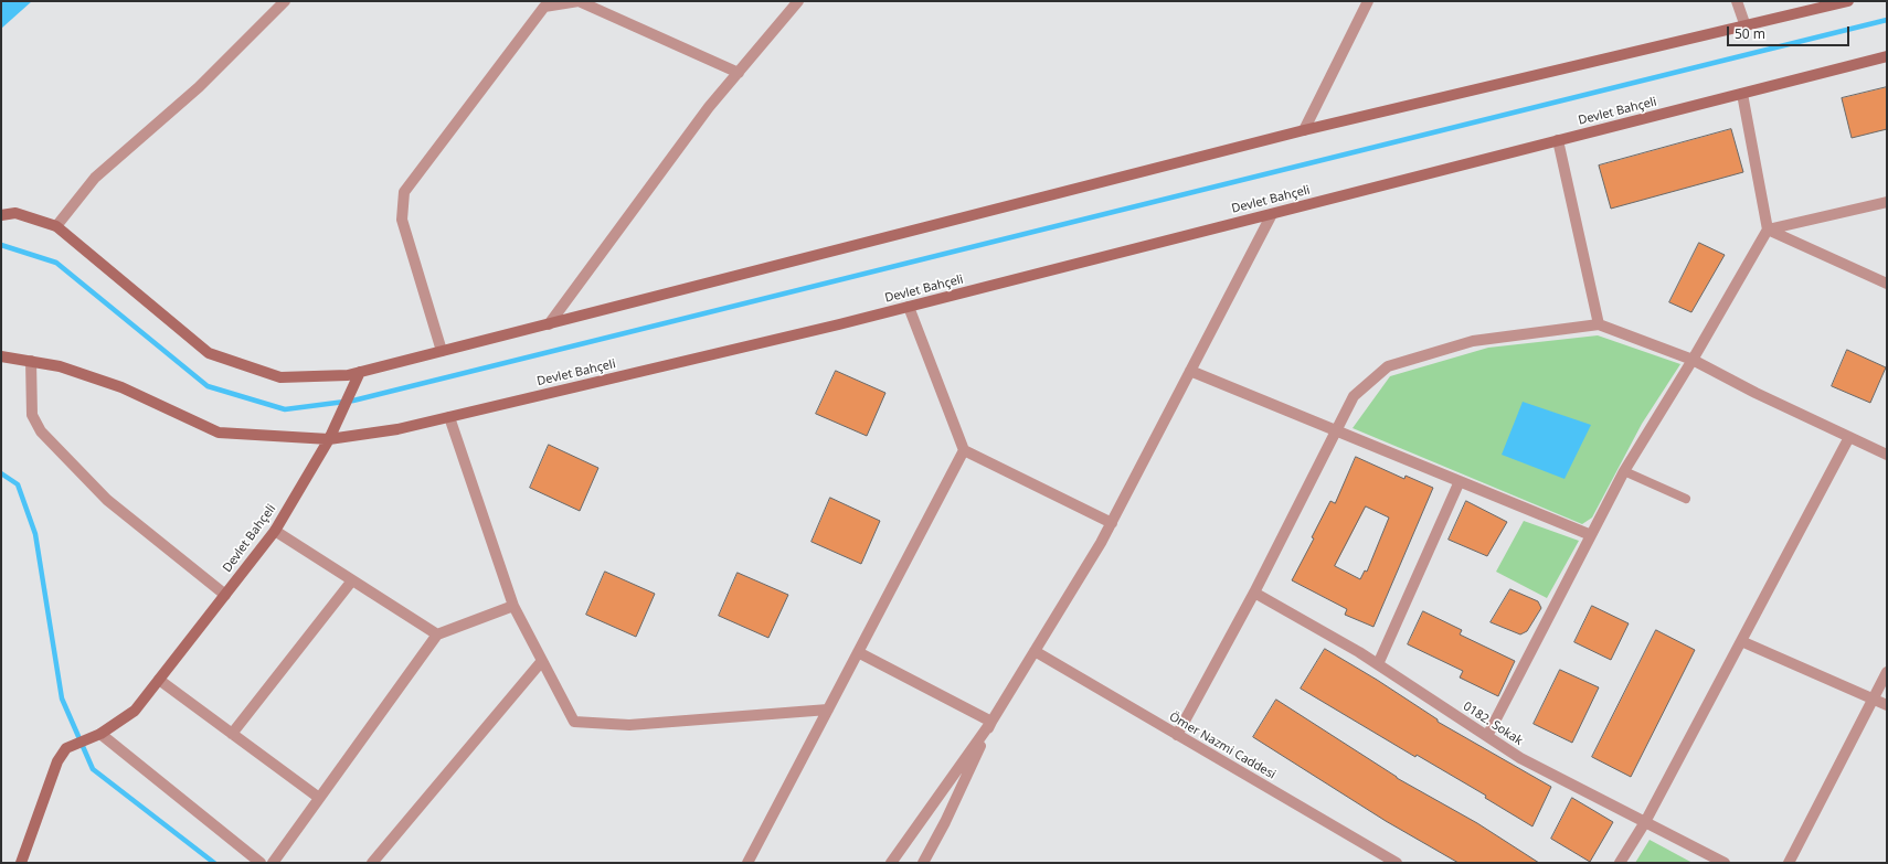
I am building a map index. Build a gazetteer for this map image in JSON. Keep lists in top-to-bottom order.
{
  "streets": {
    "street": ["Devlet Bahçeli", "0182. Sokak", "Ömer Nazmi Caddesi"]
  },
  "scale_bar": "50 m"
}
